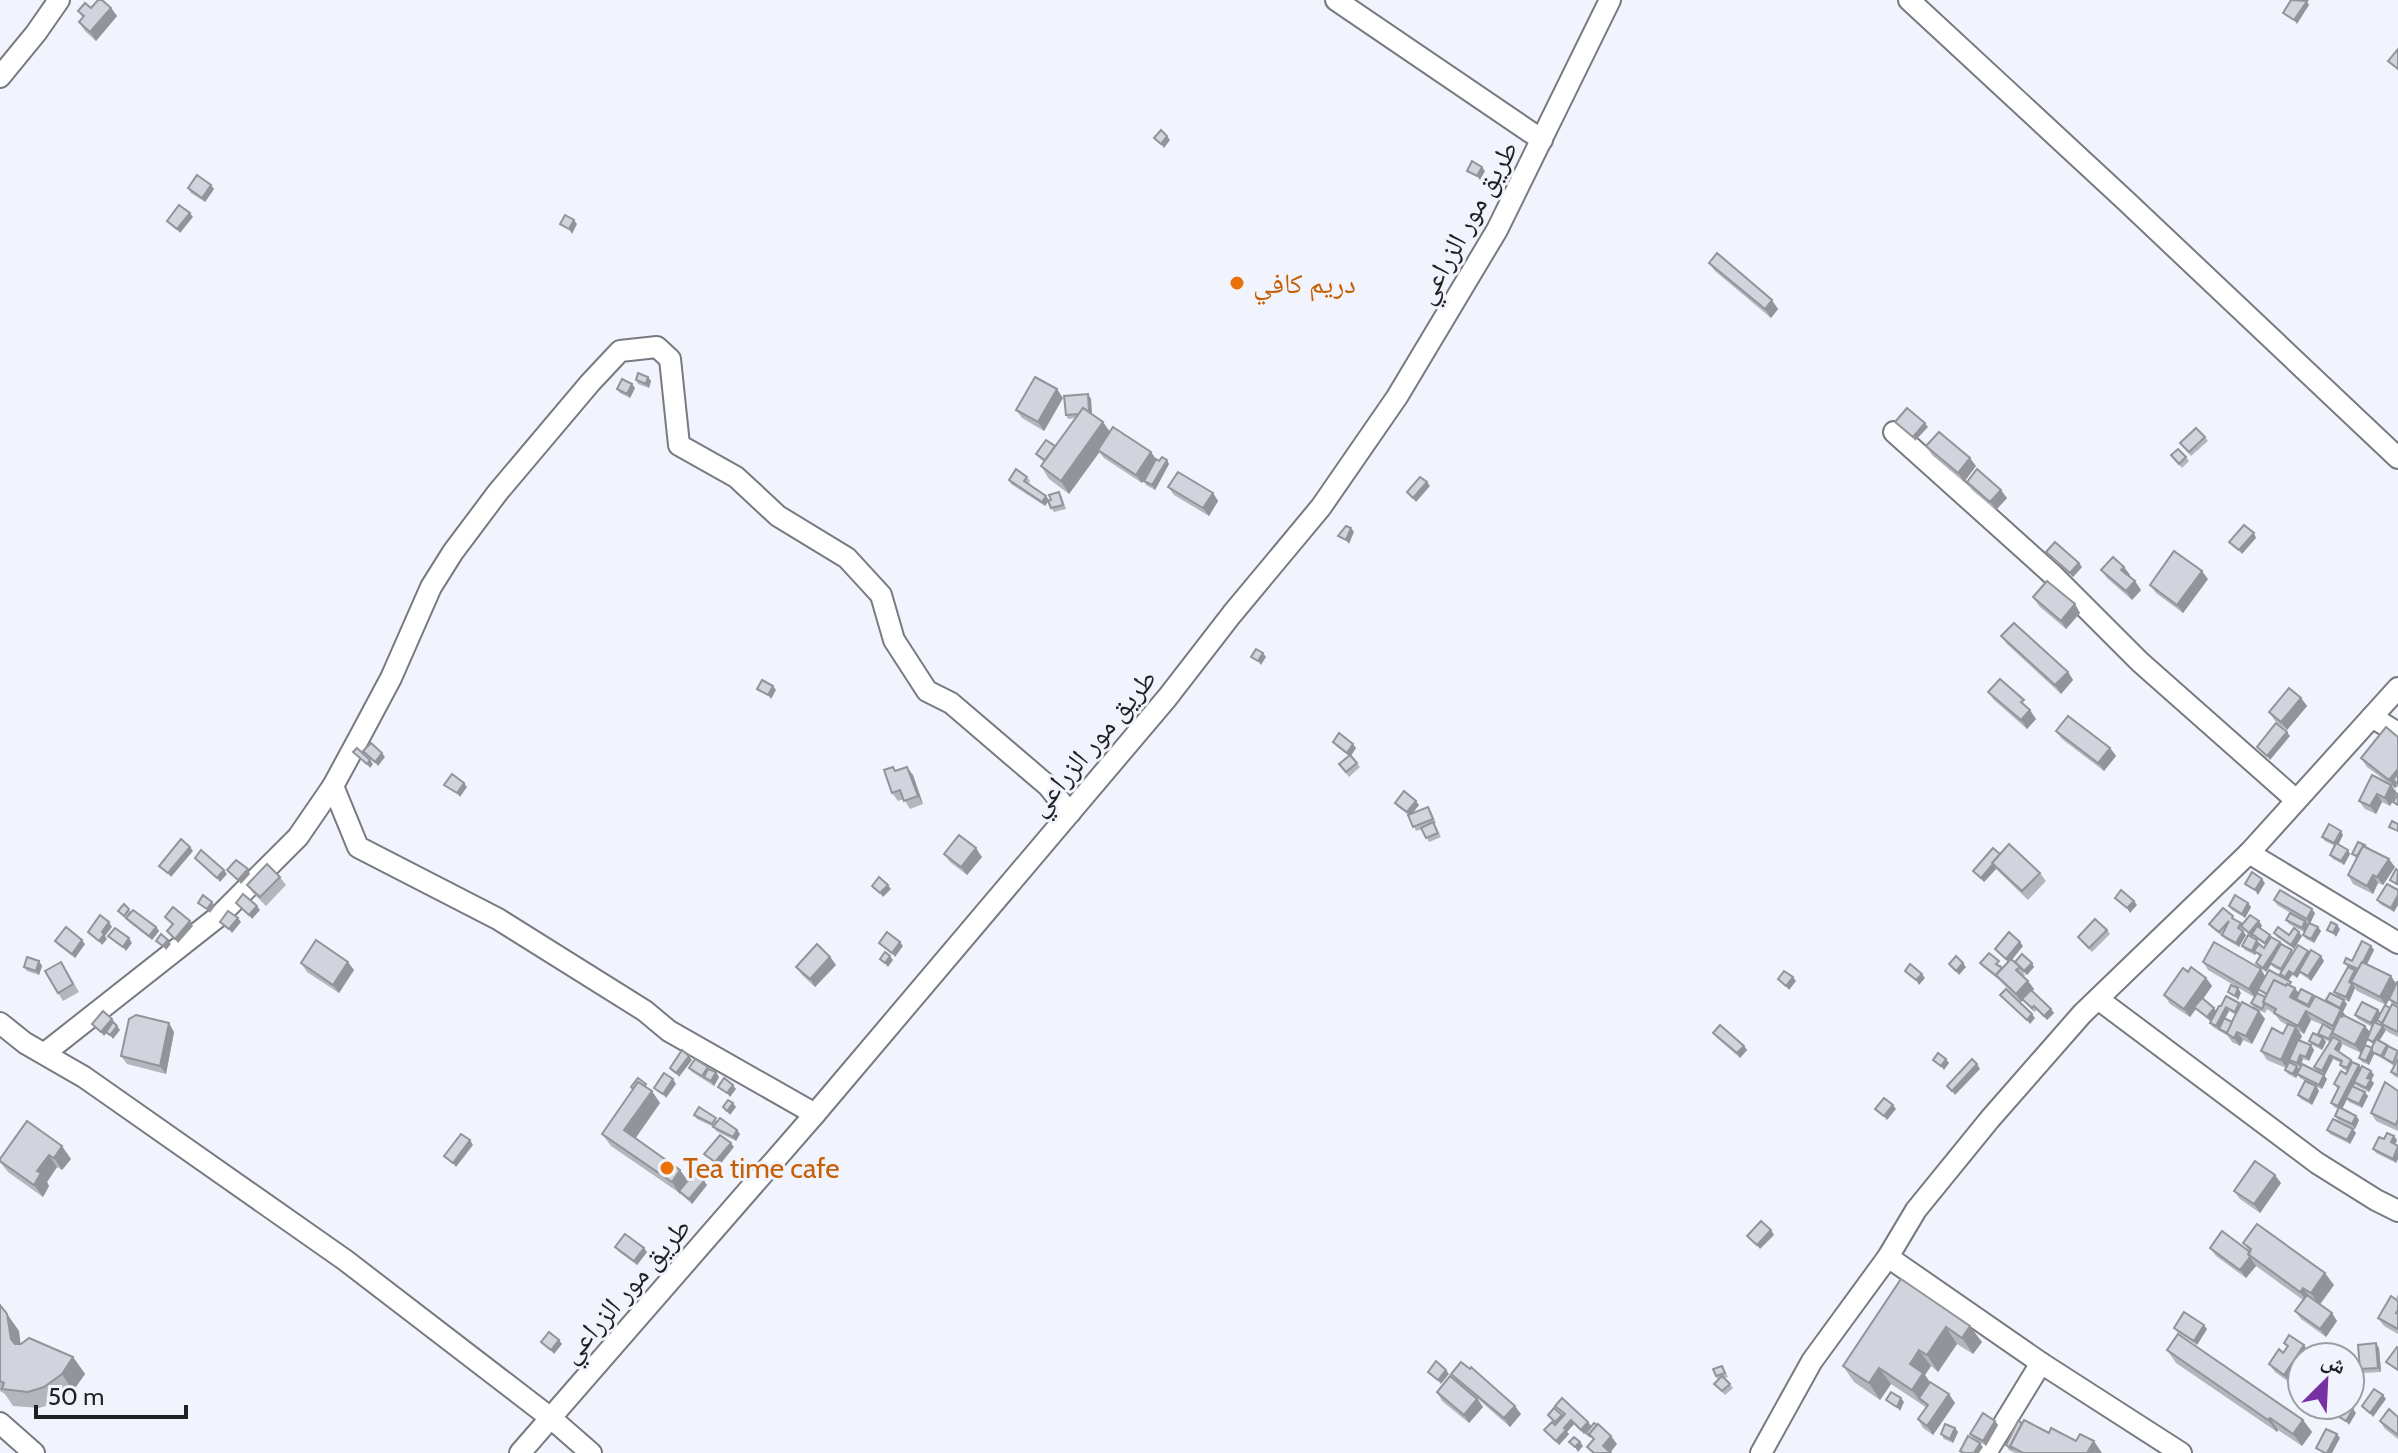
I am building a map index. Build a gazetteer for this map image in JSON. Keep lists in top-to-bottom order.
{
  "streets": {
    "street": ["طريق مور الزراعي"]
  },
  "places": ["دريم كافي", "Tea time cafe"],
  "scale_bar": "50 m",
  "north": "top right"
}
